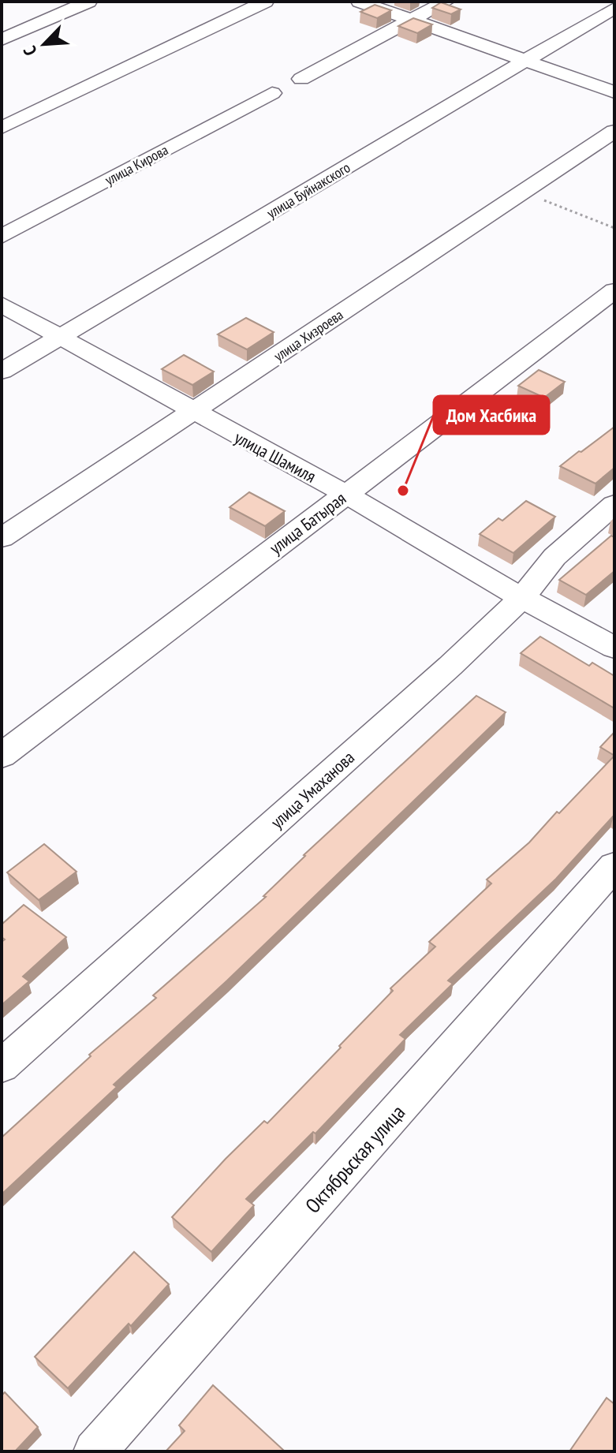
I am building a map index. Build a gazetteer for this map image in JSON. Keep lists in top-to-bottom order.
{
  "streets": {
    "street": [
      "улица Кирова",
      "улица Буйнакского",
      "улица Хизроева",
      "улица Шамиля",
      "улица Батырая",
      "улица Умаханова",
      "Октябрьская улица"
    ]
  },
  "crossings": [
    ["улица Буйнакского", "улица Шамиля"],
    ["улица Хизроева", "улица Шамиля"],
    ["улица Шамиля", "улица Батырая"],
    ["улица Шамиля", "улица Умаханова"]
  ],
  "places": ["Дом Хасбика"],
  "north": "bottom left"
}
